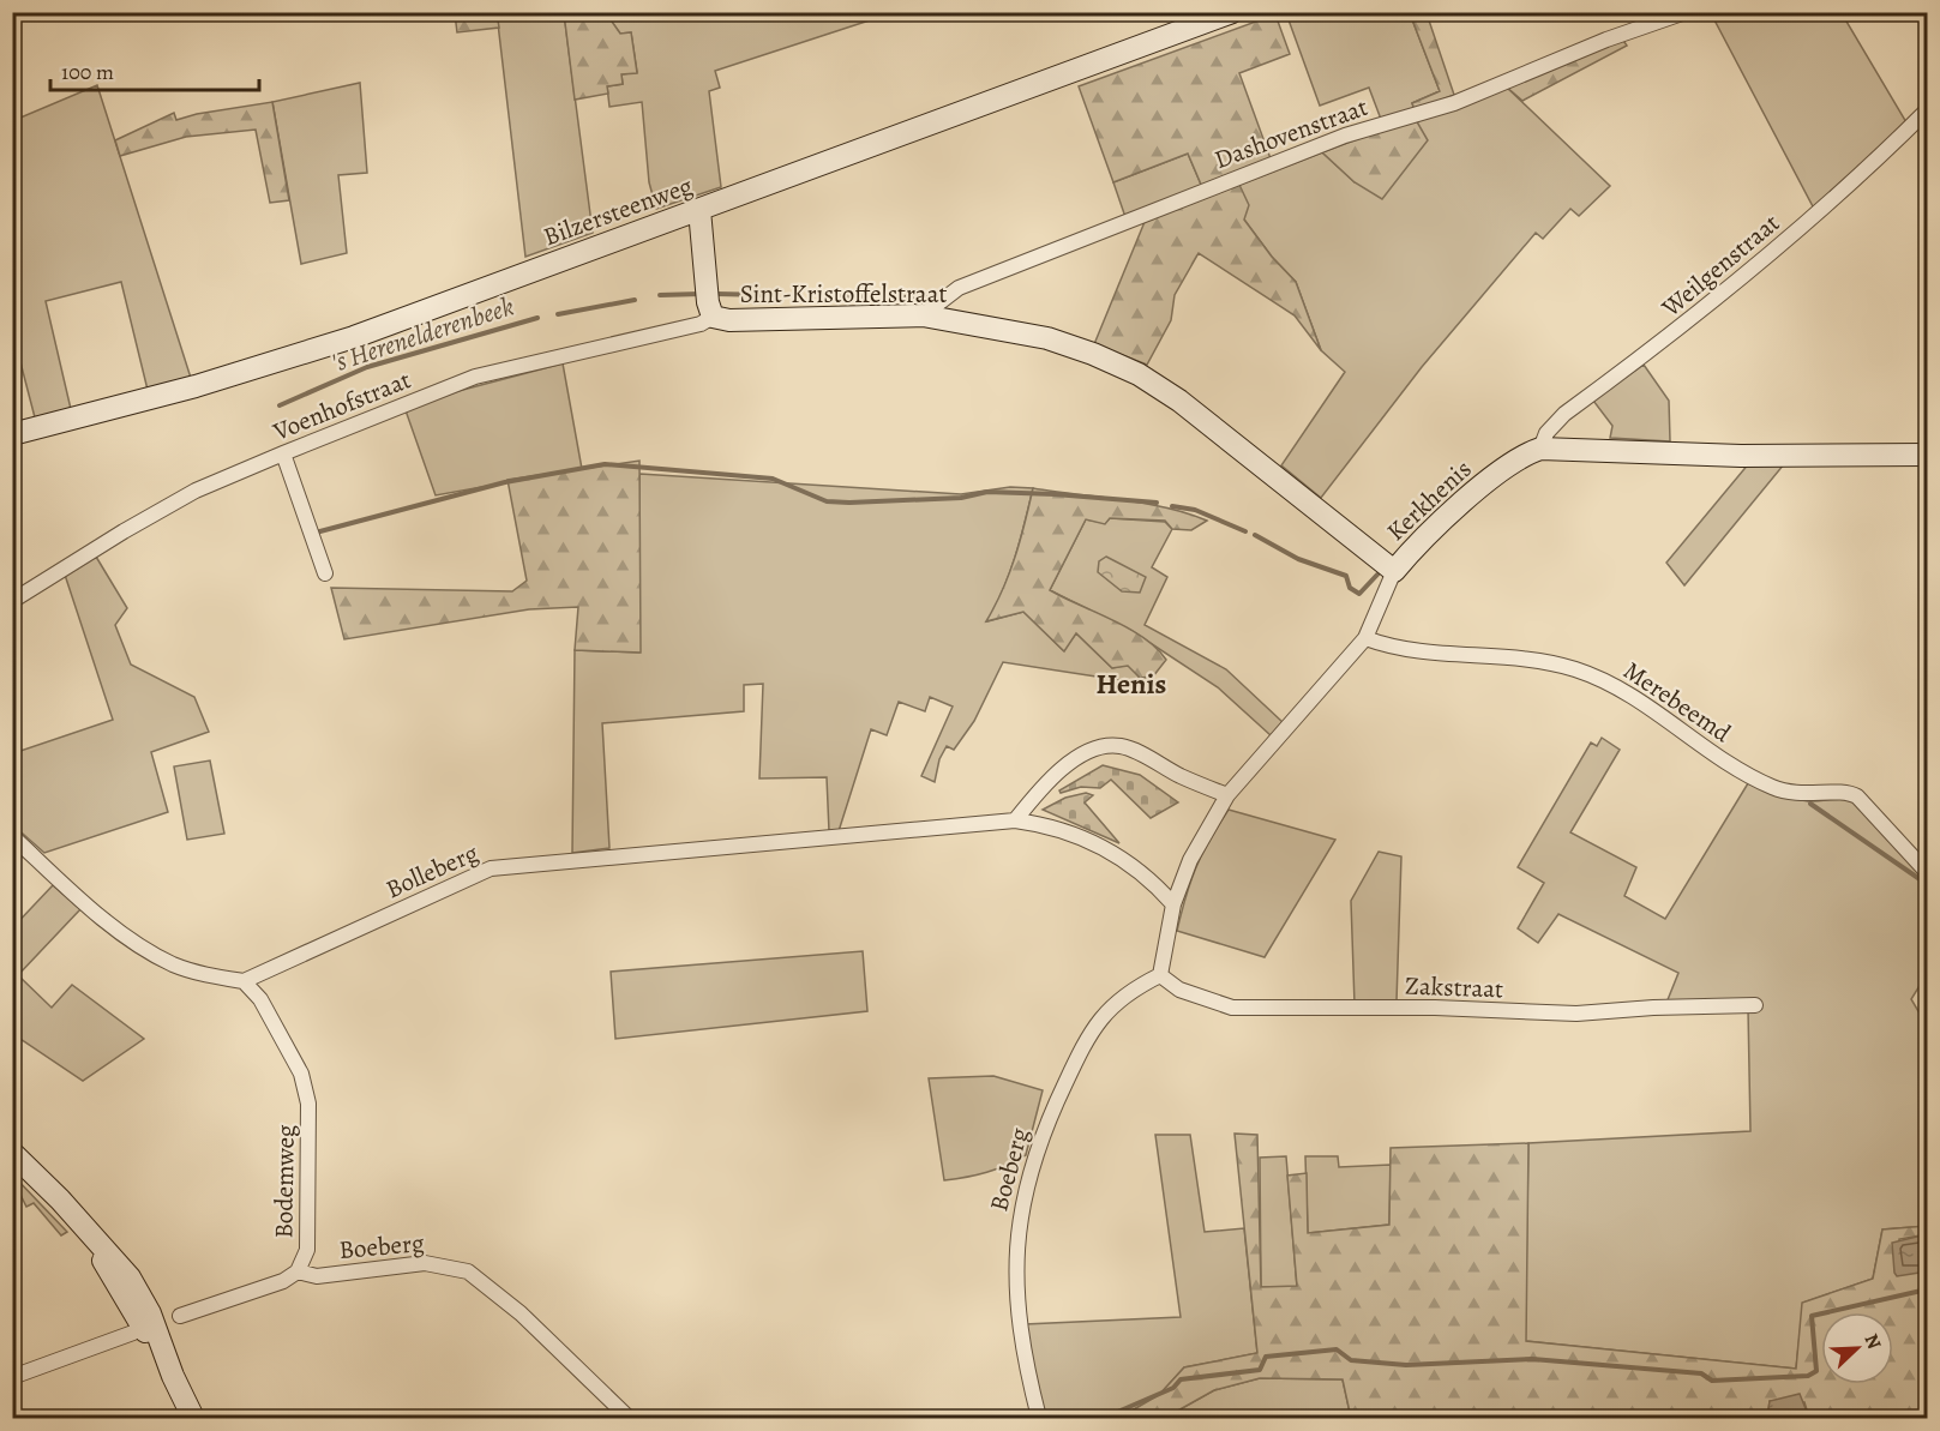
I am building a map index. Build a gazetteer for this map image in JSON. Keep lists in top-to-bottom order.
{
  "streets": {
    "main road": ["Bilzersteenweg", "Sint-Kristoffelstraat", "Kerkhenis"],
    "street": [
      "Dashovenstraat",
      "Weilgenstraat",
      "Voenhofstraat",
      "Merebeemd",
      "Bolleberg",
      "Zakstraat",
      "Boeberg",
      "Bodemweg"
    ]
  },
  "crossings": [
    ["Dashovenstraat", "Sint-Kristoffelstraat"],
    ["Bilzersteenweg", "Sint-Kristoffelstraat"],
    ["Weilgenstraat", "Kerkhenis"],
    ["Sint-Kristoffelstraat", "Voenhofstraat"],
    ["Sint-Kristoffelstraat", "Kerkhenis"],
    ["Kerkhenis", "Merebeemd"],
    ["Kerkhenis", "Bolleberg"],
    ["Kerkhenis", "Zakstraat"],
    ["Kerkhenis", "Boeberg"],
    ["Bolleberg", "Bodemweg"],
    ["Zakstraat", "Boeberg"],
    ["Boeberg", "Bodemweg"]
  ],
  "districts": ["Henis"],
  "water": ["'s Herenelderenbeek"],
  "scale_bar": "100 m",
  "north": "top right"
}
